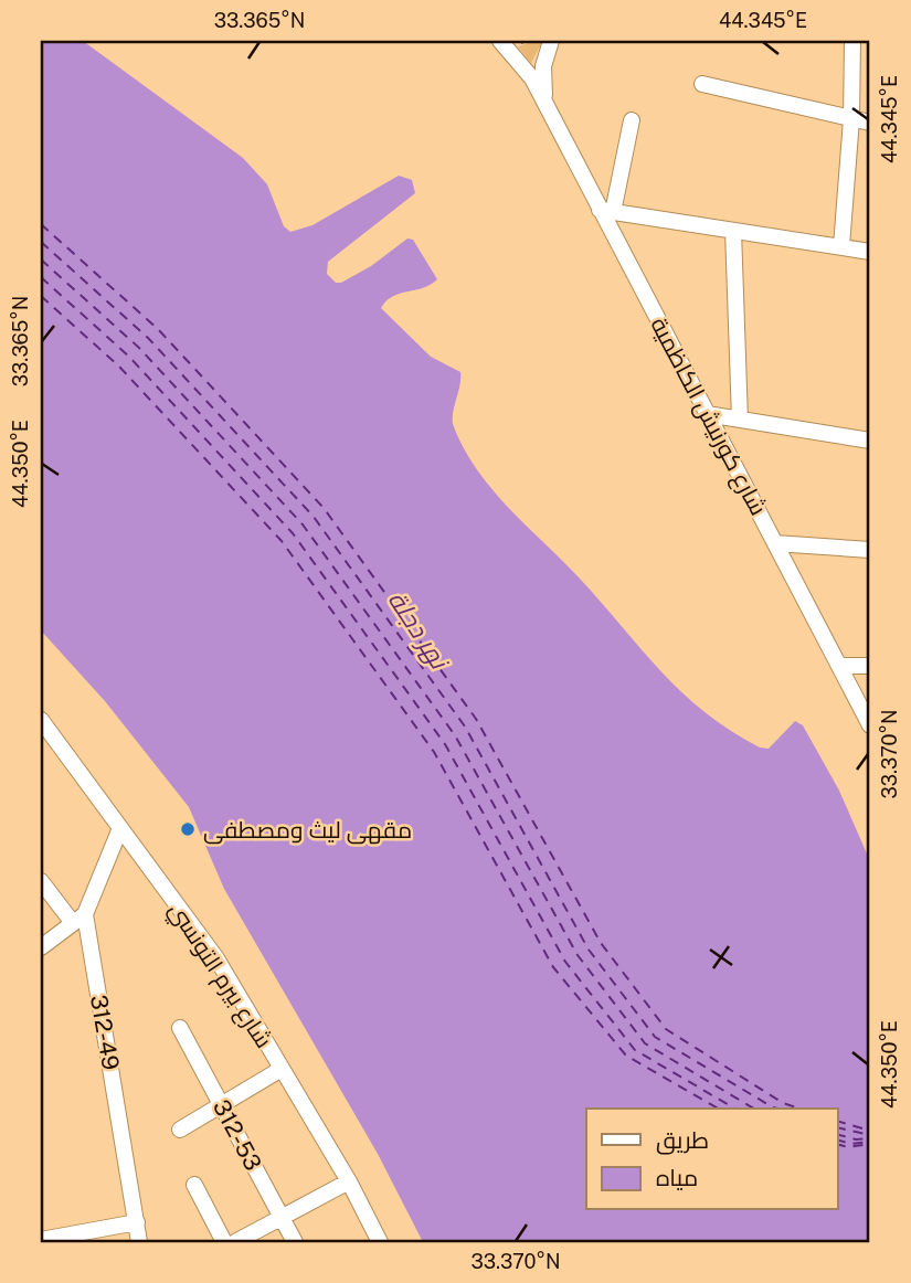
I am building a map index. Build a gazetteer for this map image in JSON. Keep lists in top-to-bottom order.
{
  "streets": {
    "street": [
      "شارع كورنيش الكاظمية",
      "شارع بيرم التونسي",
      "312-49",
      "312-53"
    ]
  },
  "water": ["نهر دجلة"],
  "places": ["مقهى ليث ومصطفى"],
  "legend": ["طريق", "مياه"],
  "coordinates": [
    "33.365°N",
    "44.345°E",
    "44.350°E",
    "33.370°N"
  ]
}
